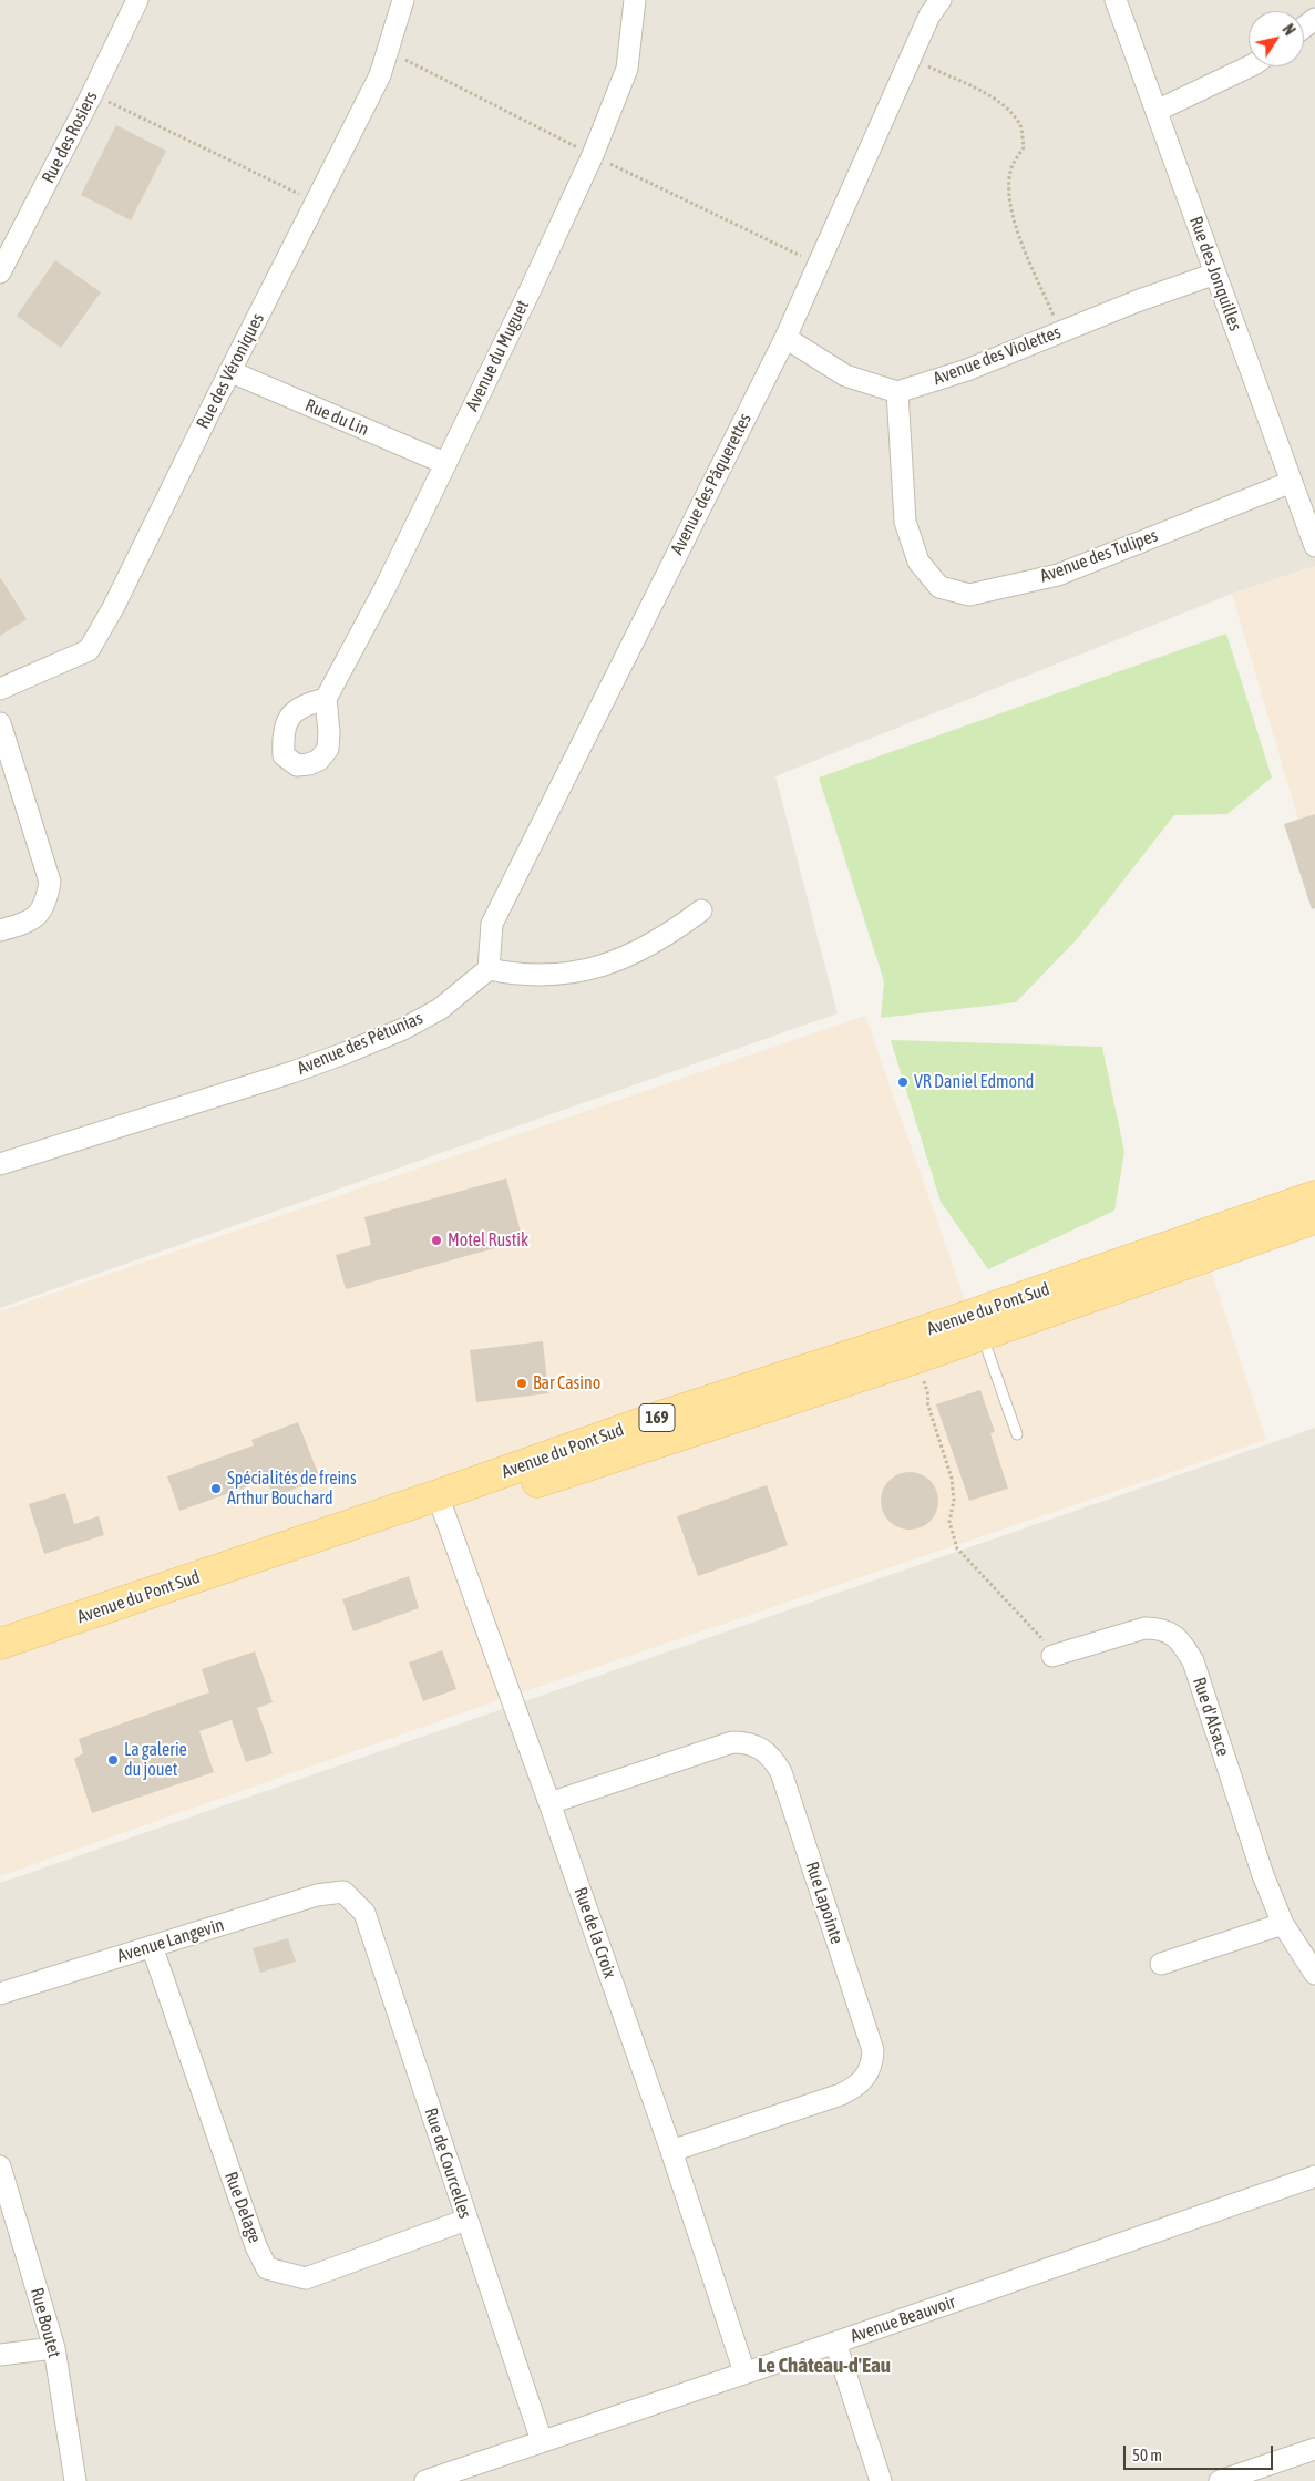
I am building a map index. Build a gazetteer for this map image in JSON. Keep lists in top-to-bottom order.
{
  "streets": {
    "main road": ["Avenue du Pont Sud", "169"],
    "street": [
      "Rue des Rosiers",
      "Rue des Jonquilles",
      "Avenue du Muguet",
      "Avenue des Violettes",
      "Rue des Véroniques",
      "Rue du Lin",
      "Avenue des Pâquerettes",
      "Avenue des Tulipes",
      "Avenue des Pétunias",
      "Rue d'Alsace",
      "Rue Lapointe",
      "Rue de la Croix",
      "Avenue Langevin",
      "Rue de Courcelles",
      "Rue Delage",
      "Avenue Beauvoir",
      "Rue Boutet"
    ]
  },
  "crossings": [
    ["Rue des Jonquilles", "Avenue des Violettes"],
    ["Rue des Jonquilles", "Avenue des Tulipes"],
    ["Avenue du Muguet", "Rue du Lin"],
    ["Avenue des Violettes", "Avenue des Tulipes"],
    ["Rue des Véroniques", "Rue du Lin"],
    ["Avenue des Pâquerettes", "Avenue des Pétunias"],
    ["Avenue du Pont Sud", "Rue de la Croix"],
    ["Rue Lapointe", "Rue de la Croix"],
    ["Rue de la Croix", "Avenue Beauvoir"],
    ["Avenue Langevin", "Rue de Courcelles"],
    ["Avenue Langevin", "Rue Delage"],
    ["Rue de Courcelles", "Rue Delage"],
    ["Rue de Courcelles", "Avenue Beauvoir"]
  ],
  "districts": ["Le Château-d'Eau"],
  "places": [
    "VR Daniel Edmond",
    "Motel Rustik",
    "Bar Casino",
    "Spécialités de freins Arthur Bouchard",
    "La galerie du jouet"
  ],
  "scale_bar": "50 m",
  "north": "top right"
}
